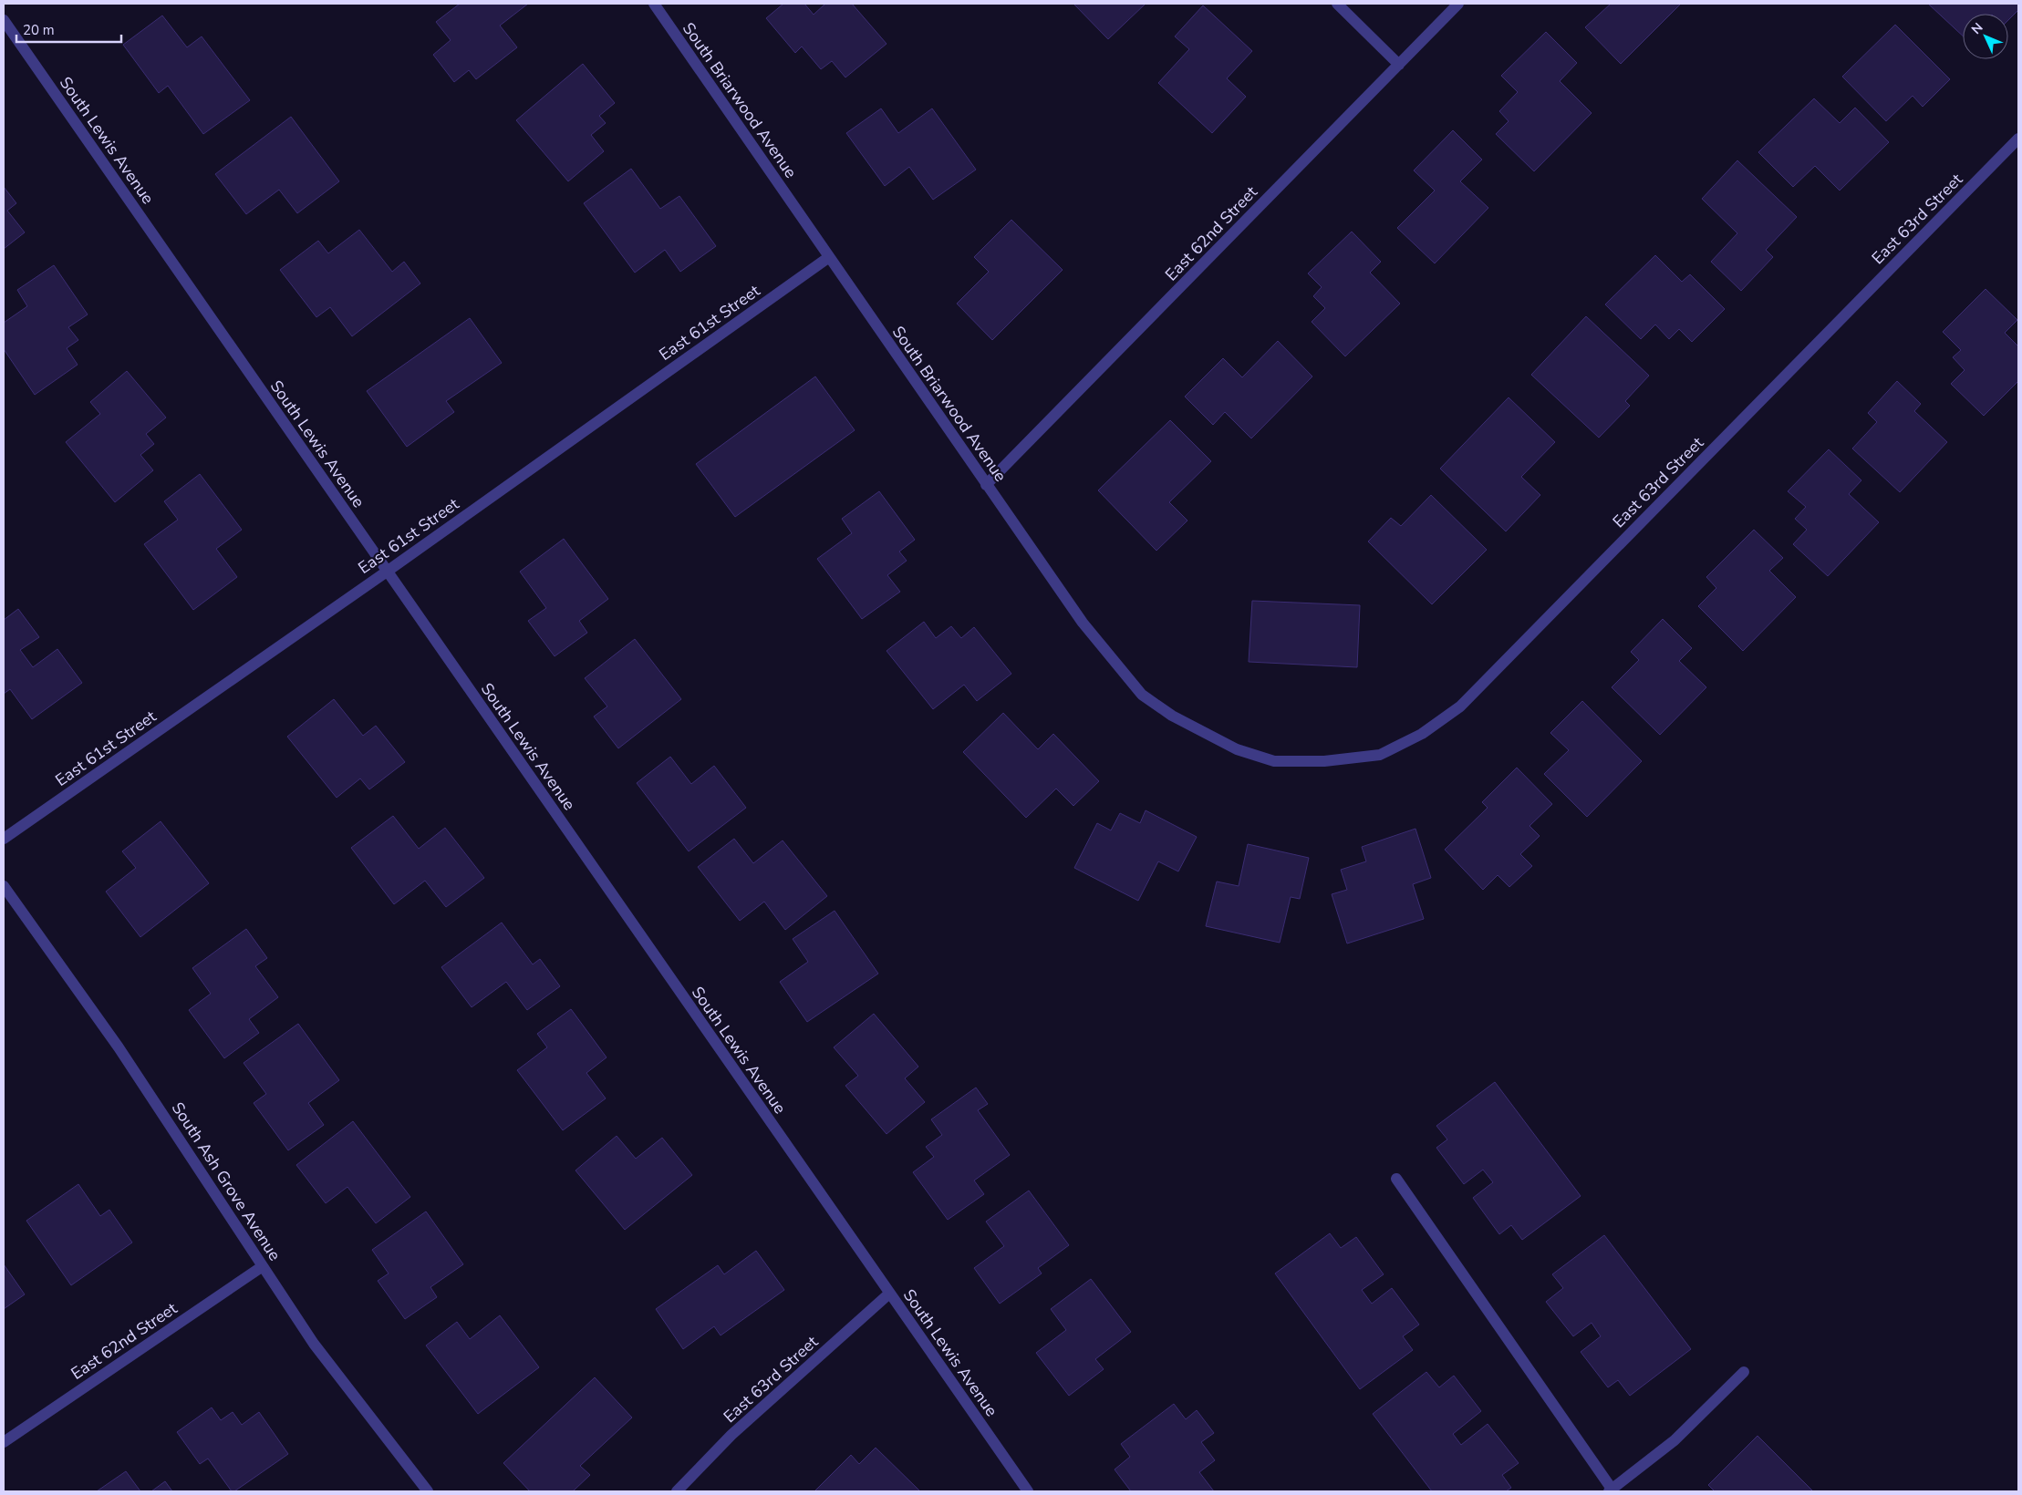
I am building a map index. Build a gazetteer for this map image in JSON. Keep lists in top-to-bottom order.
{
  "streets": {
    "street": [
      "South Briarwood Avenue",
      "South Lewis Avenue",
      "East 63rd Street",
      "East 62nd Street",
      "East 61st Street",
      "South Ash Grove Avenue"
    ]
  },
  "crossings": [
    ["South Briarwood Avenue", "East 63rd Street"],
    ["South Briarwood Avenue", "East 62nd Street"],
    ["South Briarwood Avenue", "East 61st Street"],
    ["South Lewis Avenue", "East 63rd Street"],
    ["South Lewis Avenue", "East 61st Street"],
    ["East 62nd Street", "South Ash Grove Avenue"]
  ],
  "scale_bar": "20 m",
  "north": "top left"
}
